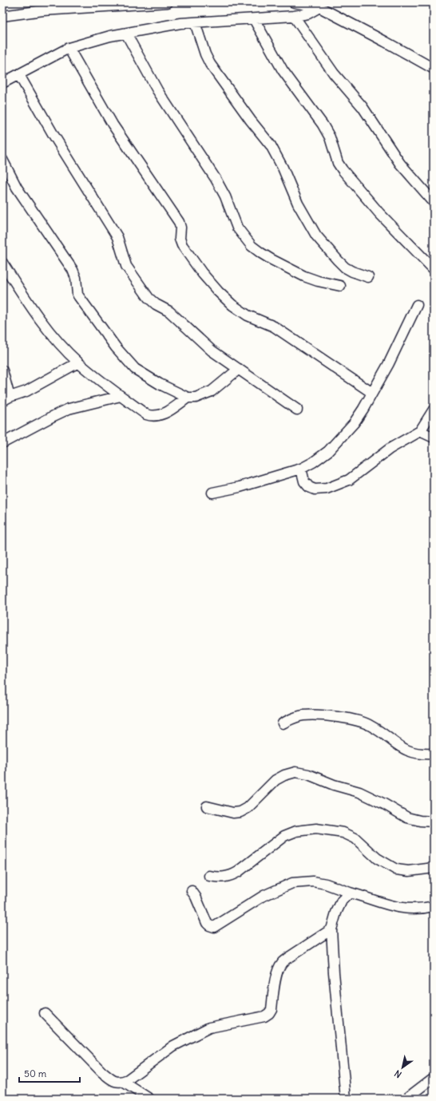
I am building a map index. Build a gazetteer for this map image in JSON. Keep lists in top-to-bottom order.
{
  "scale_bar": "50 m",
  "north": "bottom left"
}
